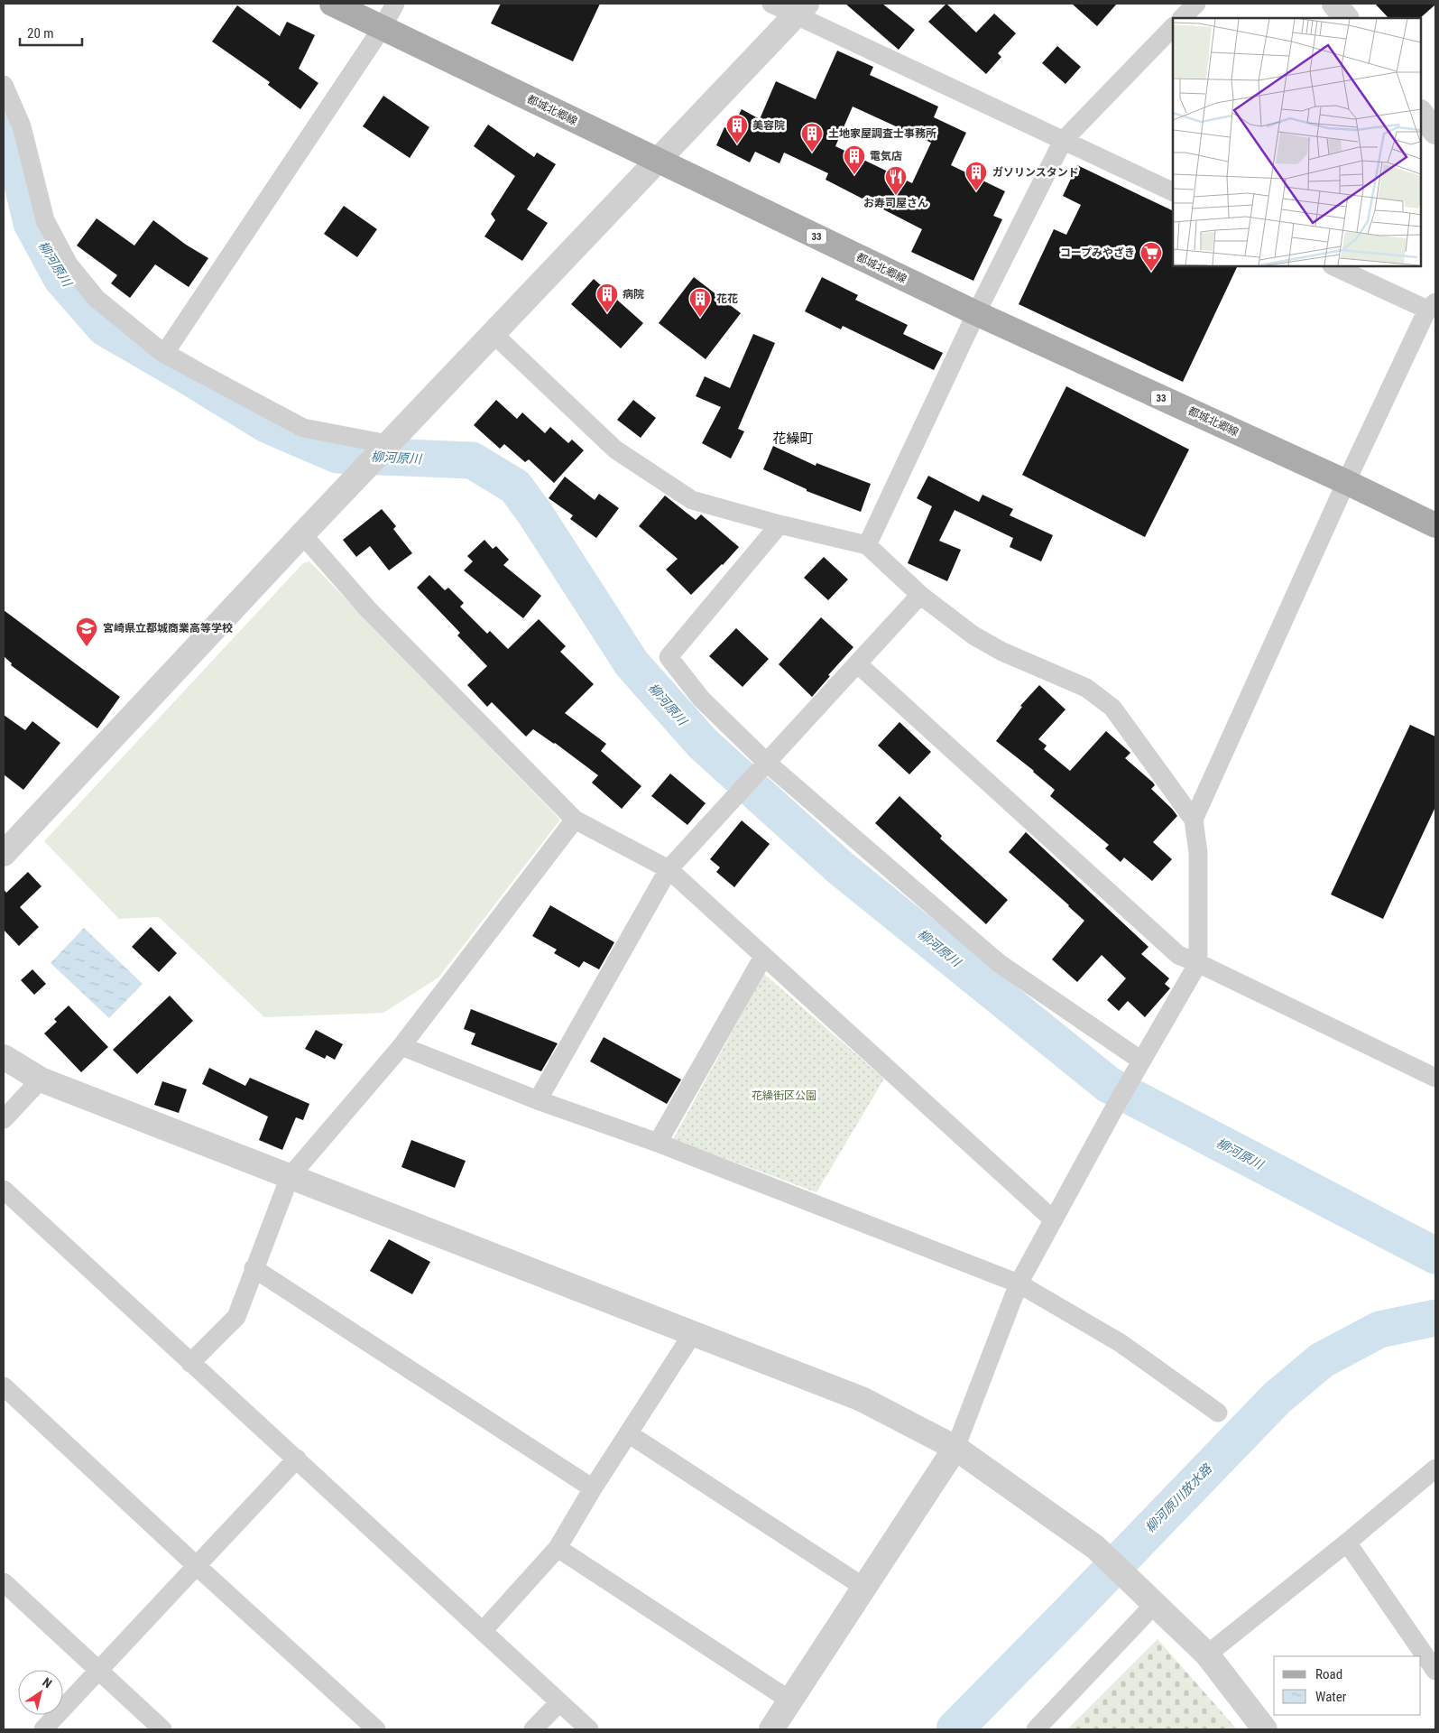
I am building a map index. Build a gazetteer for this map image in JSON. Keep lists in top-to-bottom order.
{
  "streets": {
    "main road": ["都城北郷線", "33"]
  },
  "districts": ["花繰町"],
  "water": ["柳河原川", "柳河原川放水路"],
  "parks": ["花繰街区公園"],
  "places": {
    "building": [
      "美容院",
      "土地家屋調査士事務所",
      "電気店",
      "ガソリンスタンド",
      "病院",
      "花花"
    ],
    "restaurant": ["お寿司屋さん"],
    "supermarket": ["コープみやざき"],
    "school or university": ["宮崎県立都城商業高等学校"]
  },
  "legend": ["Road", "Water"],
  "scale_bar": "20 m",
  "north": "top right"
}
